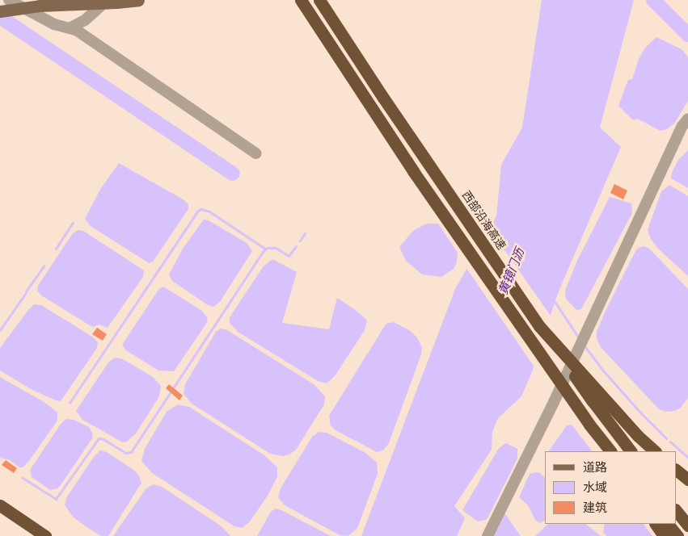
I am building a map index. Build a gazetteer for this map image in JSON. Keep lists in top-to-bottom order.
{
  "streets": {
    "highway": ["西部沿海高速"]
  },
  "water": ["黄镜门沥"],
  "legend": ["道路", "水域", "建筑"]
}
